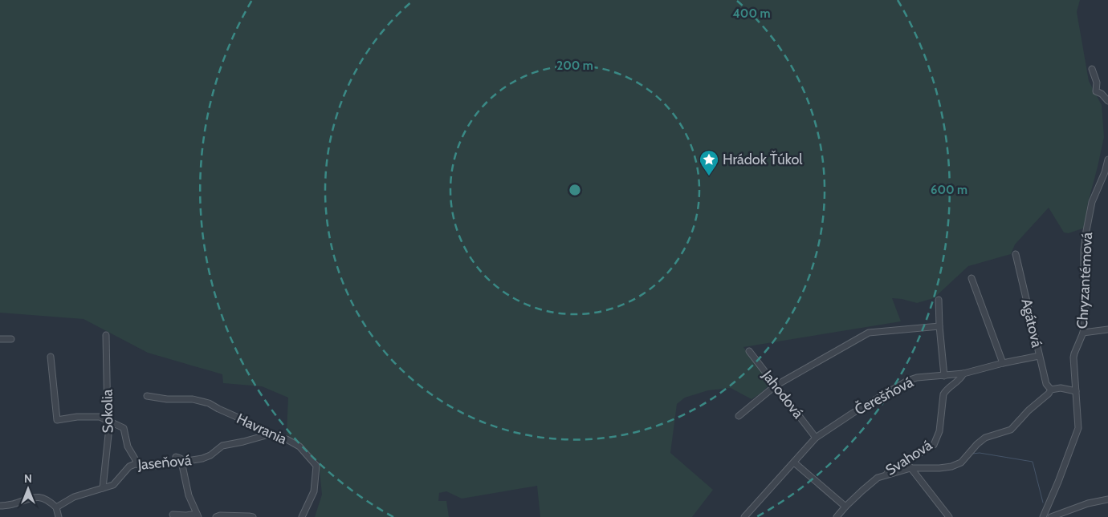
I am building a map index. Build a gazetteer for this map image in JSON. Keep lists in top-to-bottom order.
{
  "streets": {
    "street": [
      "Chryzantémová",
      "Agátová",
      "Jahodová",
      "Čerešňová",
      "Sokolia",
      "Havrania",
      "Svahová",
      "Jaseňová"
    ]
  },
  "crossings": [
    ["Agátová", "Čerešňová"],
    ["Jahodová", "Čerešňová"],
    ["Čerešňová", "Svahová"],
    ["Sokolia", "Jaseňová"],
    ["Havrania", "Jaseňová"]
  ],
  "places": {
    "place": ["Hrádok Ťúkol"]
  },
  "north": "top",
  "rings": ["400 m", "200 m", "600 m"]
}
